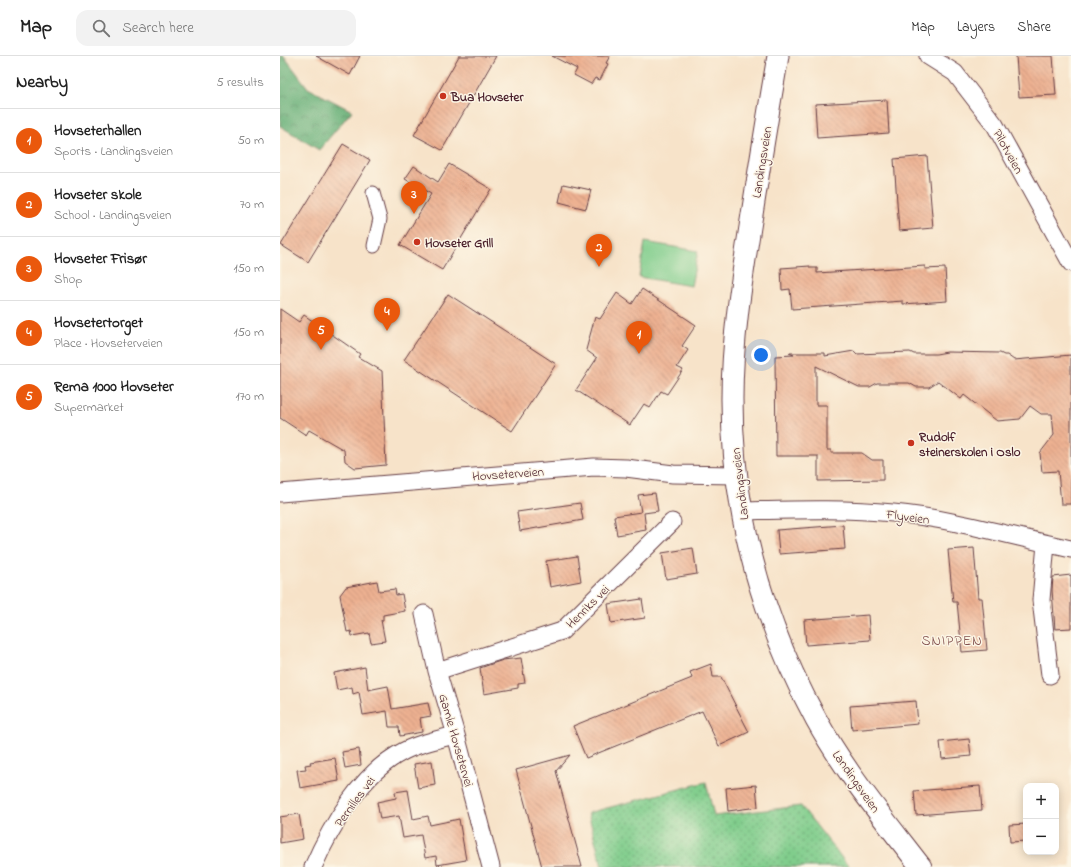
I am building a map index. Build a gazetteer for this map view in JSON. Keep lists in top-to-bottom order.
{
  "streets": {
    "street": [
      "Pilotveien",
      "Landingsveien",
      "Hovseterveien",
      "Flyveien",
      "Henriks vei",
      "Gamle Hovsetervei",
      "Pernilles vei"
    ]
  },
  "crossings": [
    ["Landingsveien", "Hovseterveien"],
    ["Landingsveien", "Flyveien"],
    ["Henriks vei", "Gamle Hovsetervei"],
    ["Gamle Hovsetervei", "Pernilles vei"]
  ],
  "districts": ["SNIPPEN"],
  "places": ["Bua Hovseter", "Hovseter Grill", "Rudolf steinerskolen i Oslo"],
  "page": {
    "header": "Map",
    "search": "Search here",
    "nav": ["Map", "Layers", "Share"],
    "heading": ["Nearby", "5 results"],
    "list": [
      {
        "mark": "1",
        "name": "Hovseterhallen",
        "note": "Sports · Landingsveien",
        "value": "50 m"
      },
      {
        "mark": "2",
        "name": "Hovseter skole",
        "note": "School · Landingsveien",
        "value": "70 m"
      },
      {
        "mark": "3",
        "name": "Hovseter Frisør",
        "note": "Shop",
        "value": "150 m"
      },
      {
        "mark": "4",
        "name": "Hovsetertorget",
        "note": "Place · Hovseterveien",
        "value": "150 m"
      },
      {
        "mark": "5",
        "name": "Rema 1000 Hovseter",
        "note": "Supermarket",
        "value": "170 m"
      }
    ],
    "pins": [
      "3",
      "2",
      "4",
      "5",
      "1"
    ],
    "map_buttons": ["+", "−"]
  }
}
